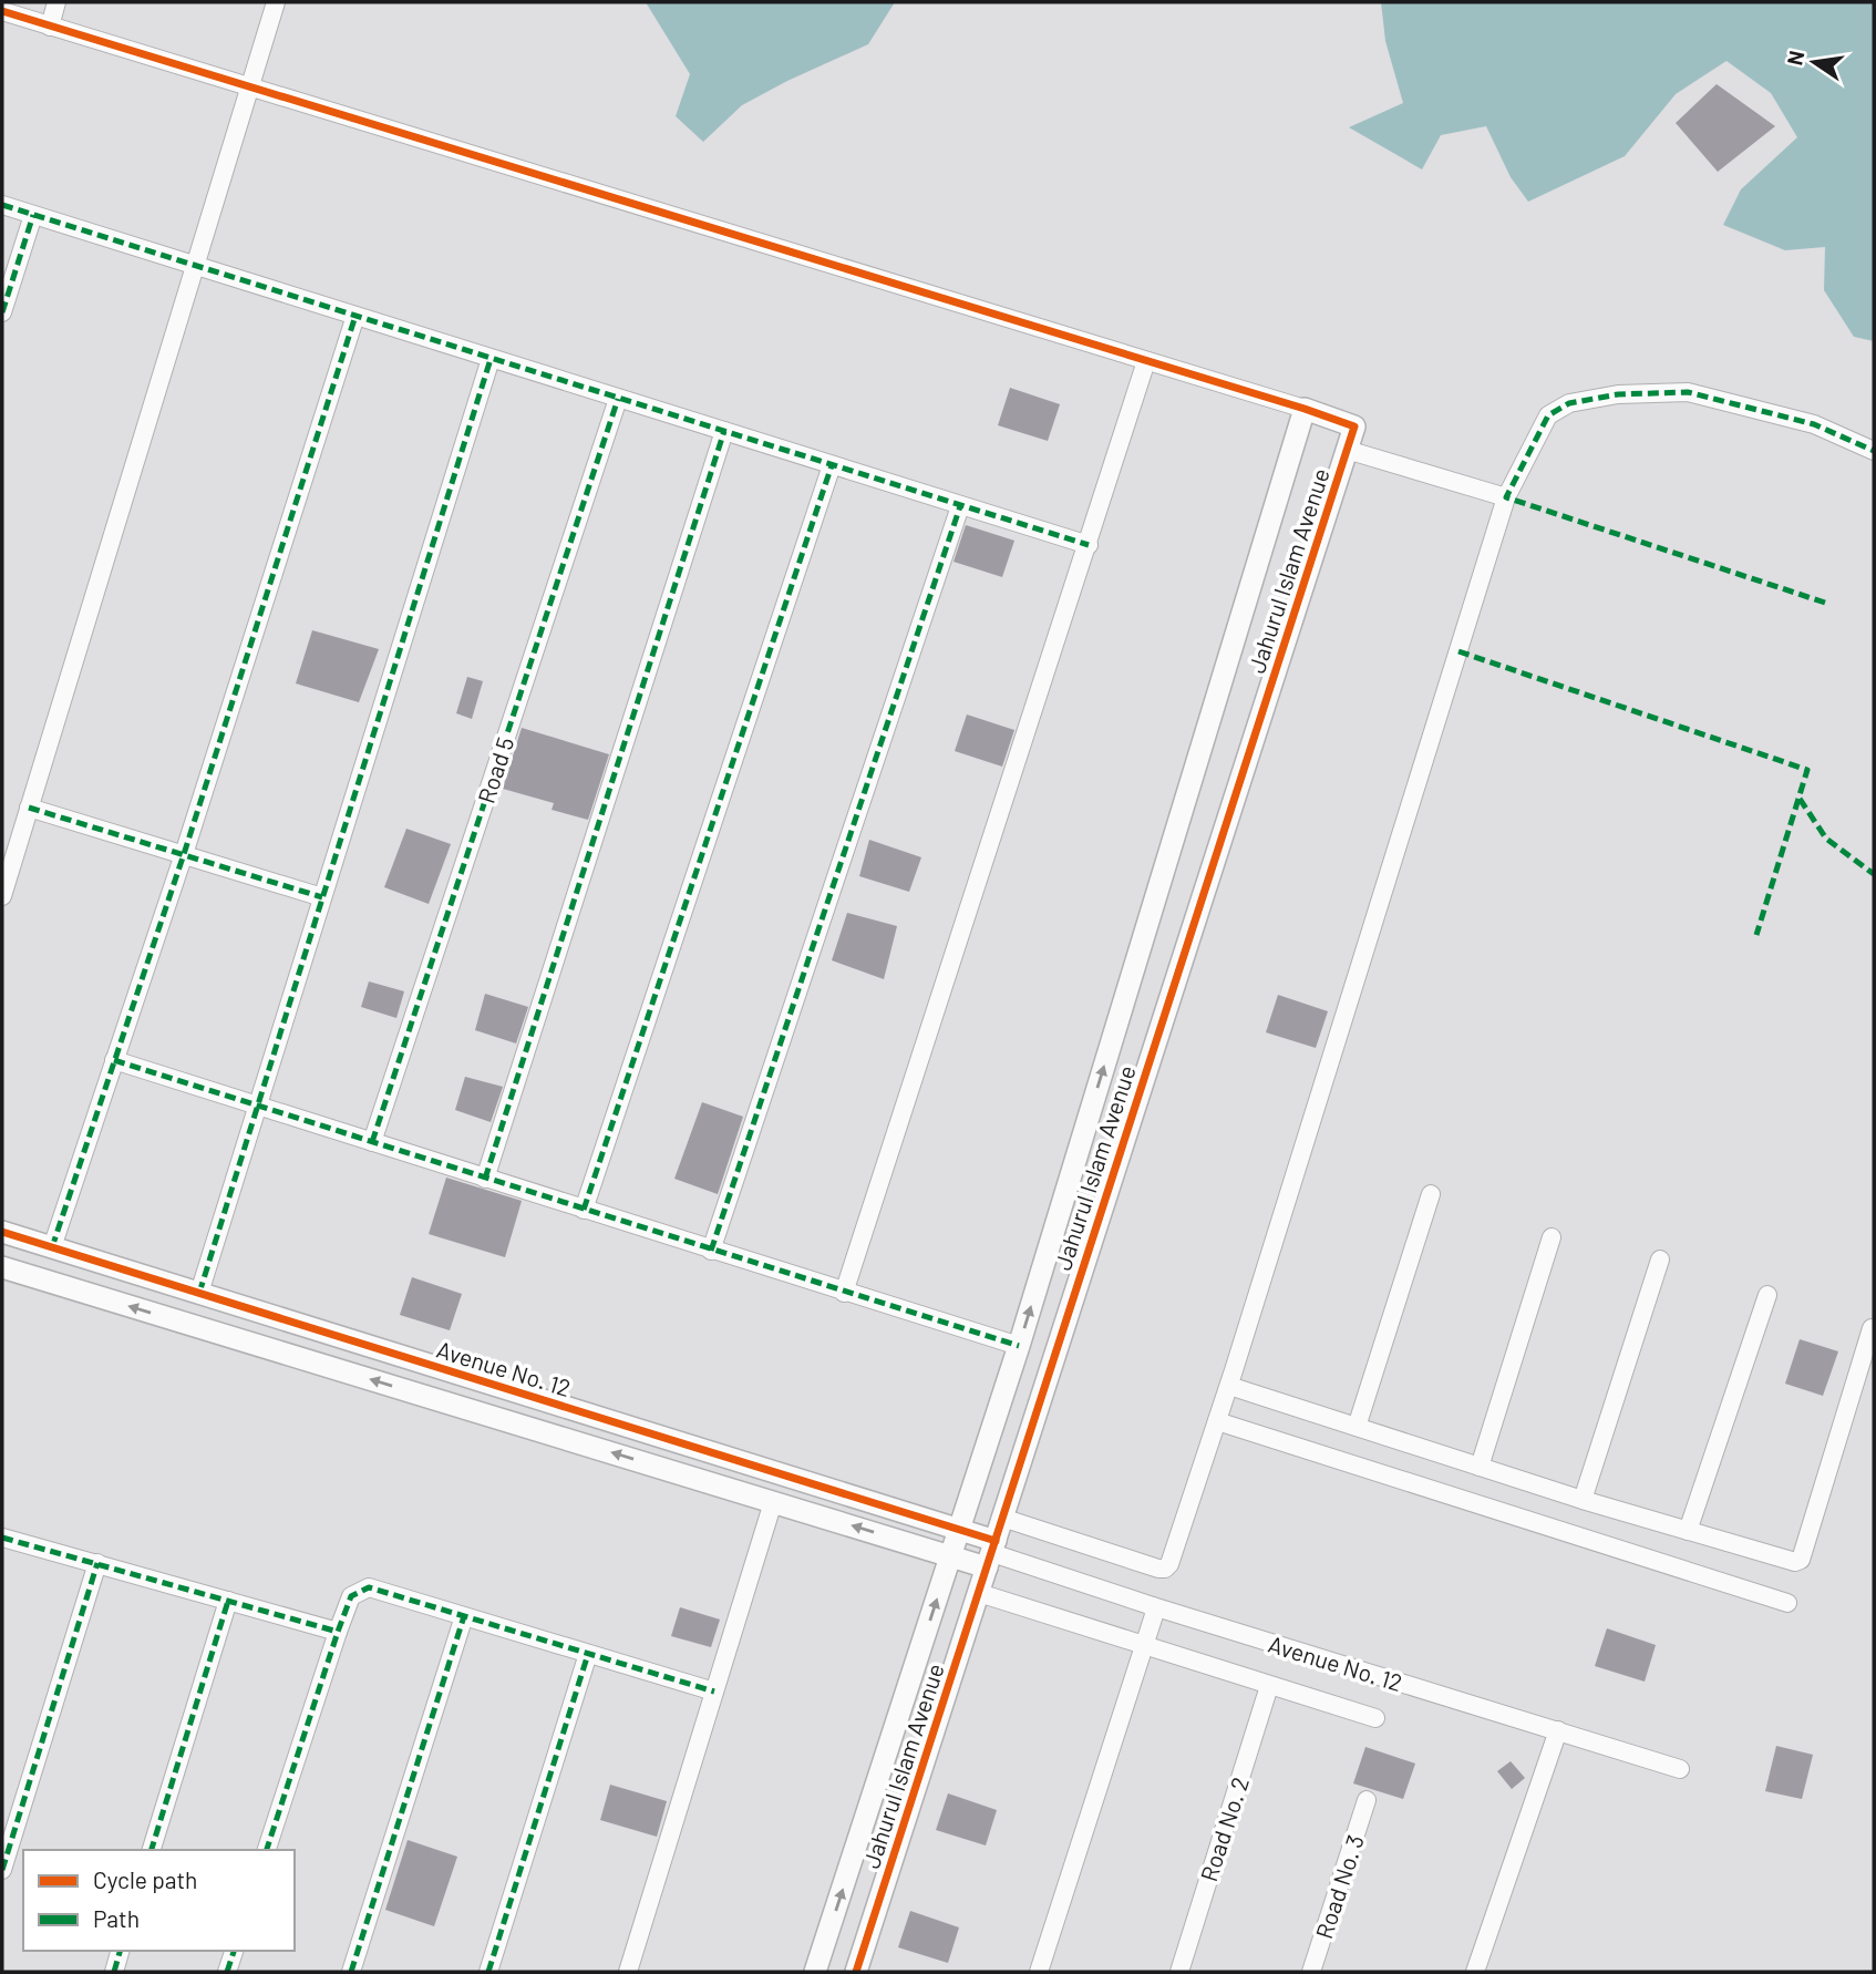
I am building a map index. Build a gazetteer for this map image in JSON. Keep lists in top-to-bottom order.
{
  "streets": {
    "street": [
      "Jahurul Islam Avenue",
      "Road 5",
      "Avenue No. 12",
      "Road No. 2",
      "Road No. 3"
    ]
  },
  "crossings": [
    ["Jahurul Islam Avenue", "Avenue No. 12"],
    ["Avenue No. 12", "Road No. 2"]
  ],
  "legend": ["Cycle path", "Path"],
  "north": "left"
}
